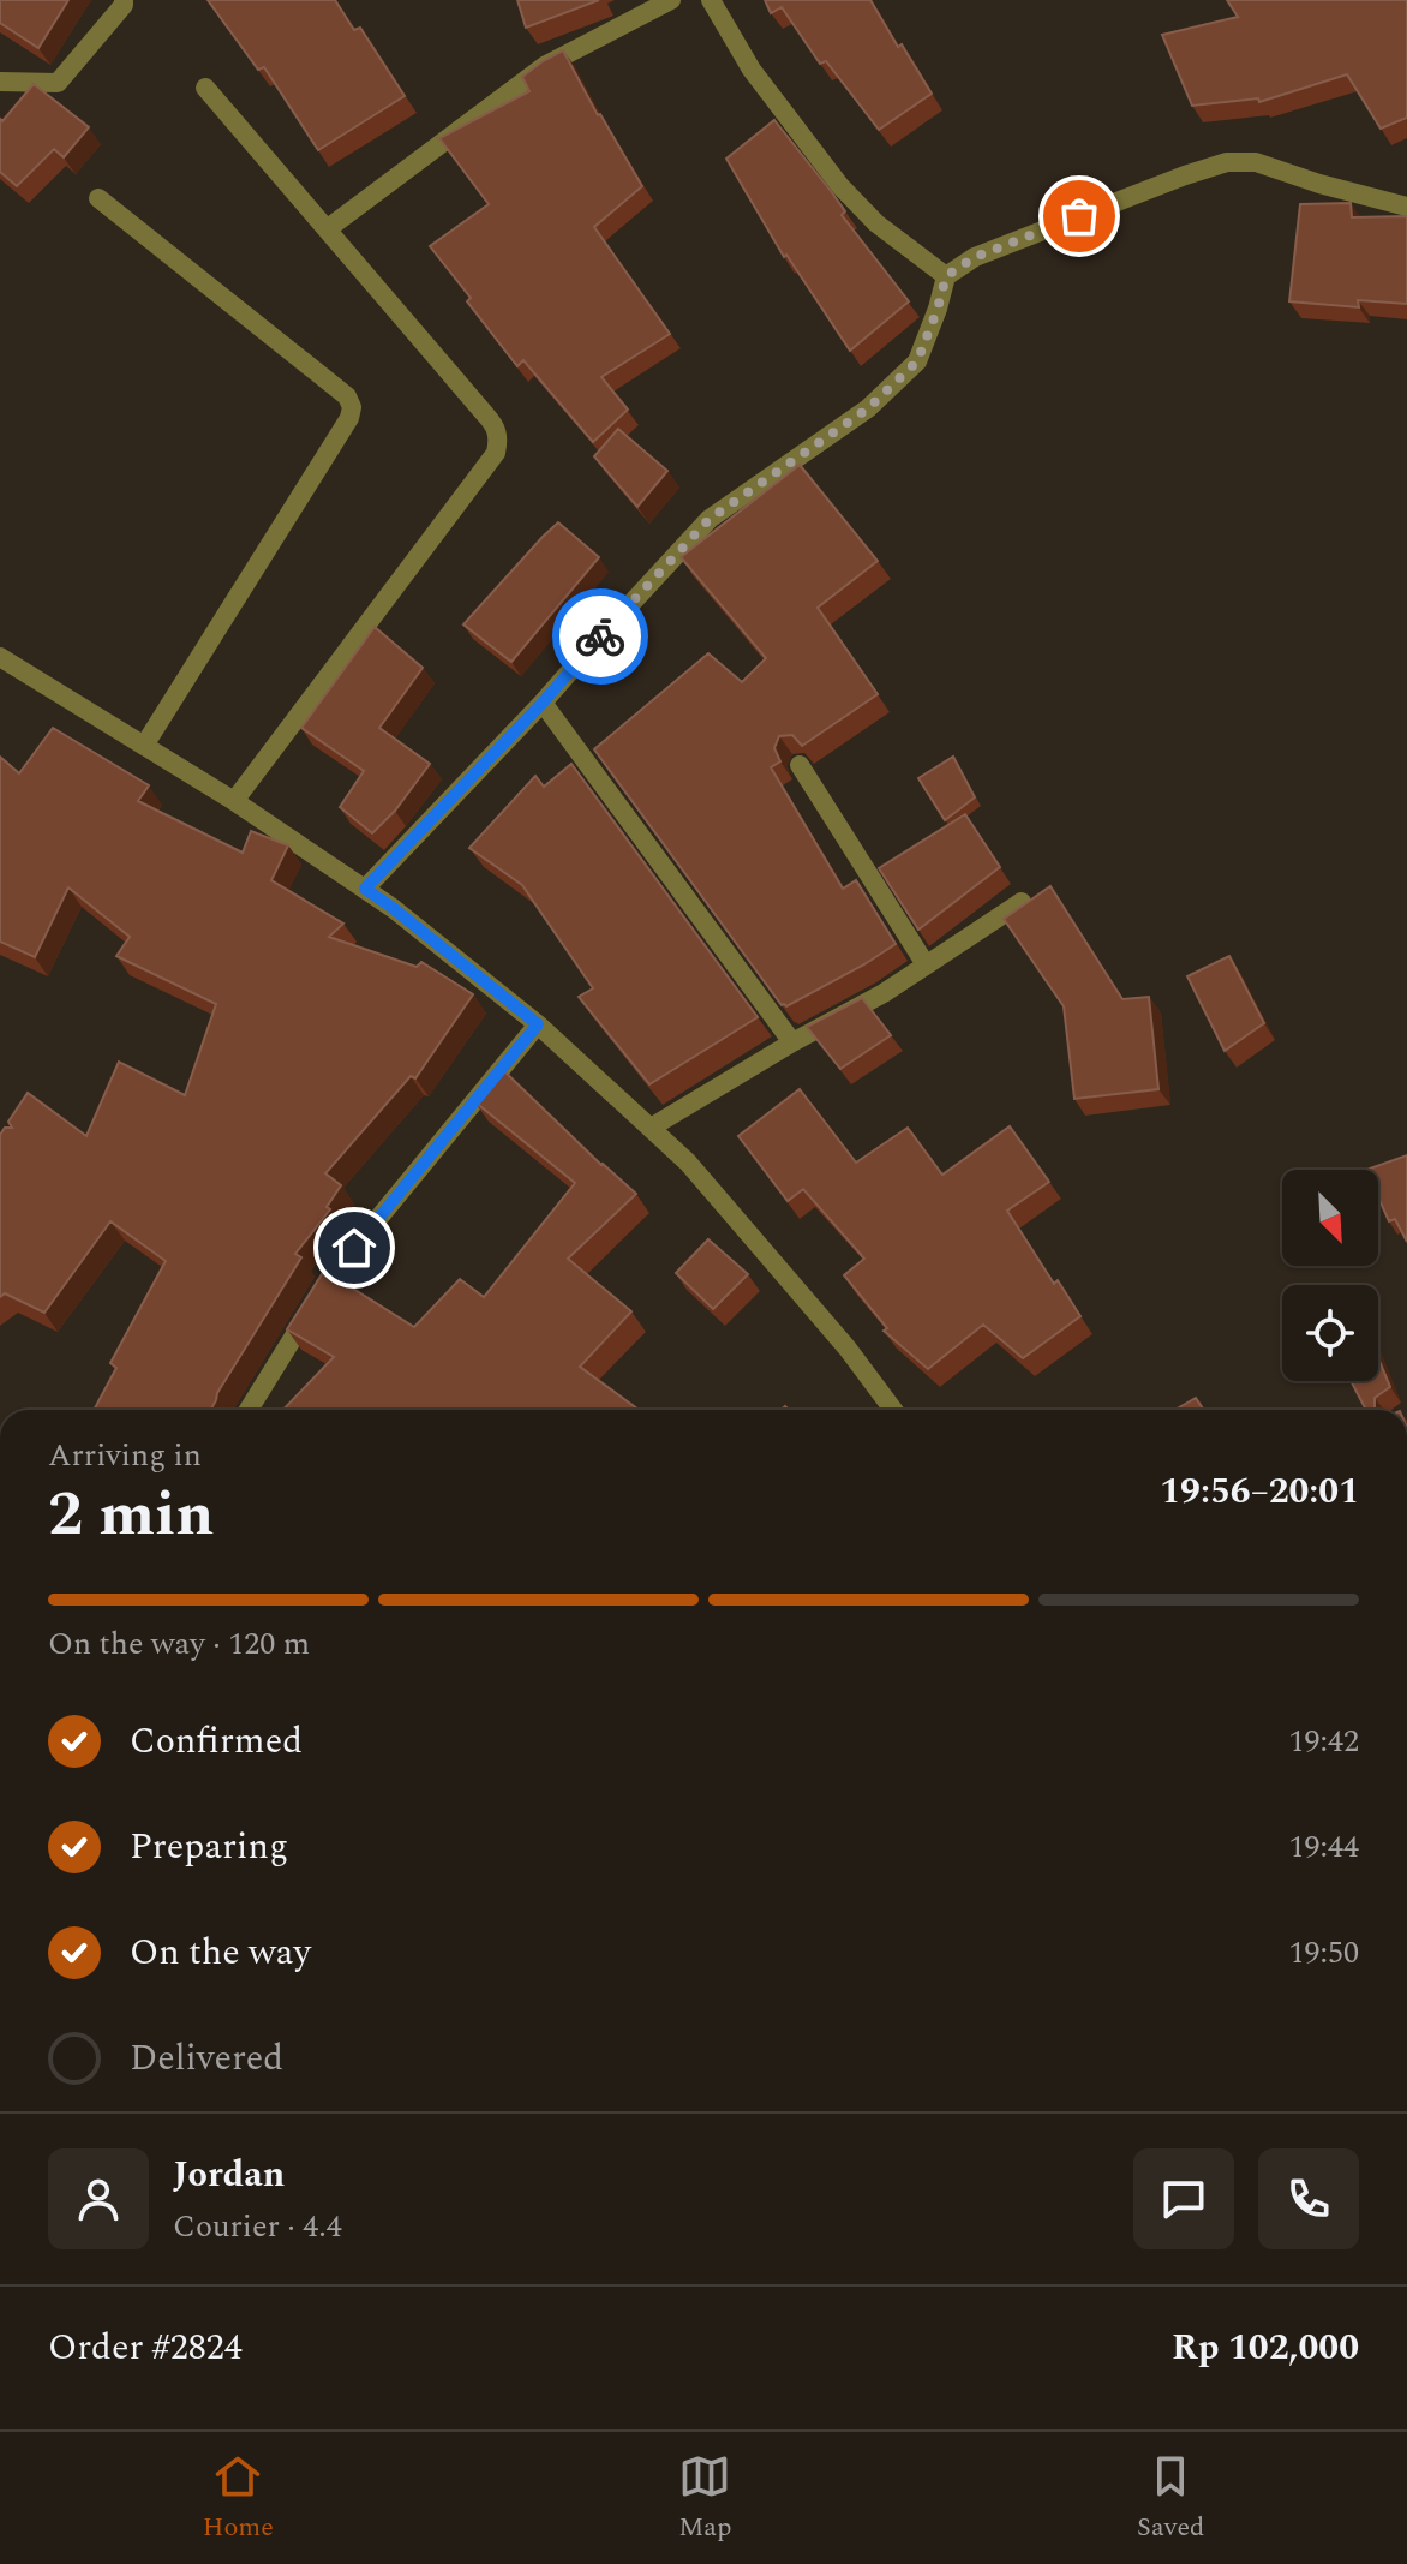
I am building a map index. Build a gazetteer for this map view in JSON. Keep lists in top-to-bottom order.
{
  "north": "bottom right",
  "page": {
    "heading": ["2 min", "Arriving in", "19:56–20:01"],
    "panel": [
      "Jordan",
      "Courier · 4.4",
      "Order #2824",
      "Rp 102,000"
    ],
    "bar": "On the way · 120 m",
    "list": [
      ["Confirmed", "19:42"],
      ["Preparing", "19:44"],
      ["On the way", "19:50"],
      "Delivered"
    ],
    "tabs": ["Home", "Map", "Saved"]
  }
}
